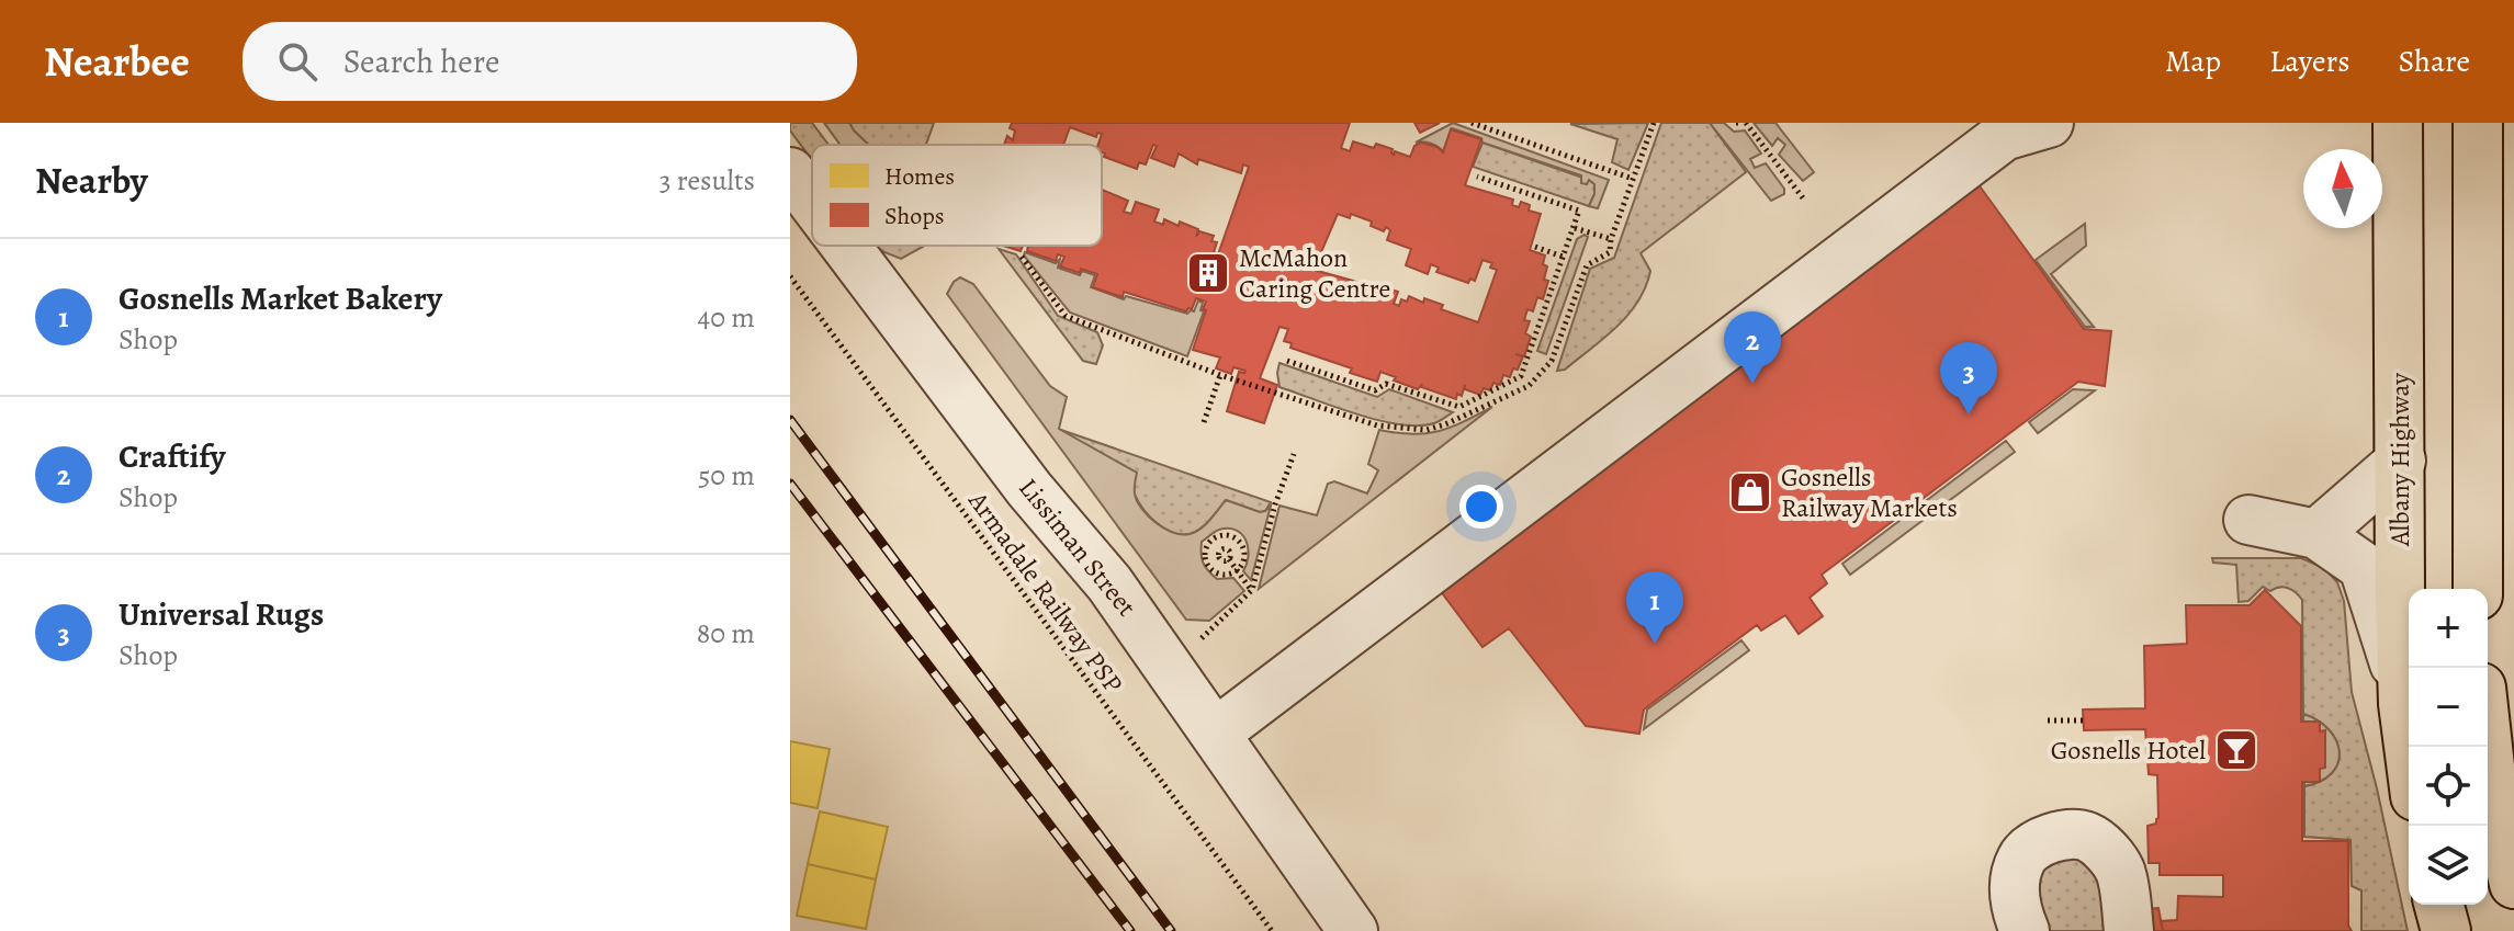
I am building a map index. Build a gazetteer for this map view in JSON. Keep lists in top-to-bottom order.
{
  "streets": {
    "highway": ["Albany Highway"],
    "street": ["Lissiman Street"],
    "path": ["Armadale Railway PSP"]
  },
  "places": {
    "building": ["McMahon Caring Centre"],
    "shop": ["Gosnells Railway Markets"],
    "bar": ["Gosnells Hotel"]
  },
  "legend": ["Homes", "Shops"],
  "north": "top",
  "page": {
    "header": "Nearbee",
    "search": "Search here",
    "nav": ["Map", "Layers", "Share"],
    "heading": ["Nearby", "3 results"],
    "list": [
      {
        "mark": "1",
        "name": "Gosnells Market Bakery",
        "note": "Shop",
        "value": "40 m"
      },
      {
        "mark": "2",
        "name": "Craftify",
        "note": "Shop",
        "value": "50 m"
      },
      {
        "mark": "3",
        "name": "Universal Rugs",
        "note": "Shop",
        "value": "80 m"
      }
    ],
    "pins": ["2", "3", "1"],
    "map_buttons": ["+", "−"]
  }
}
